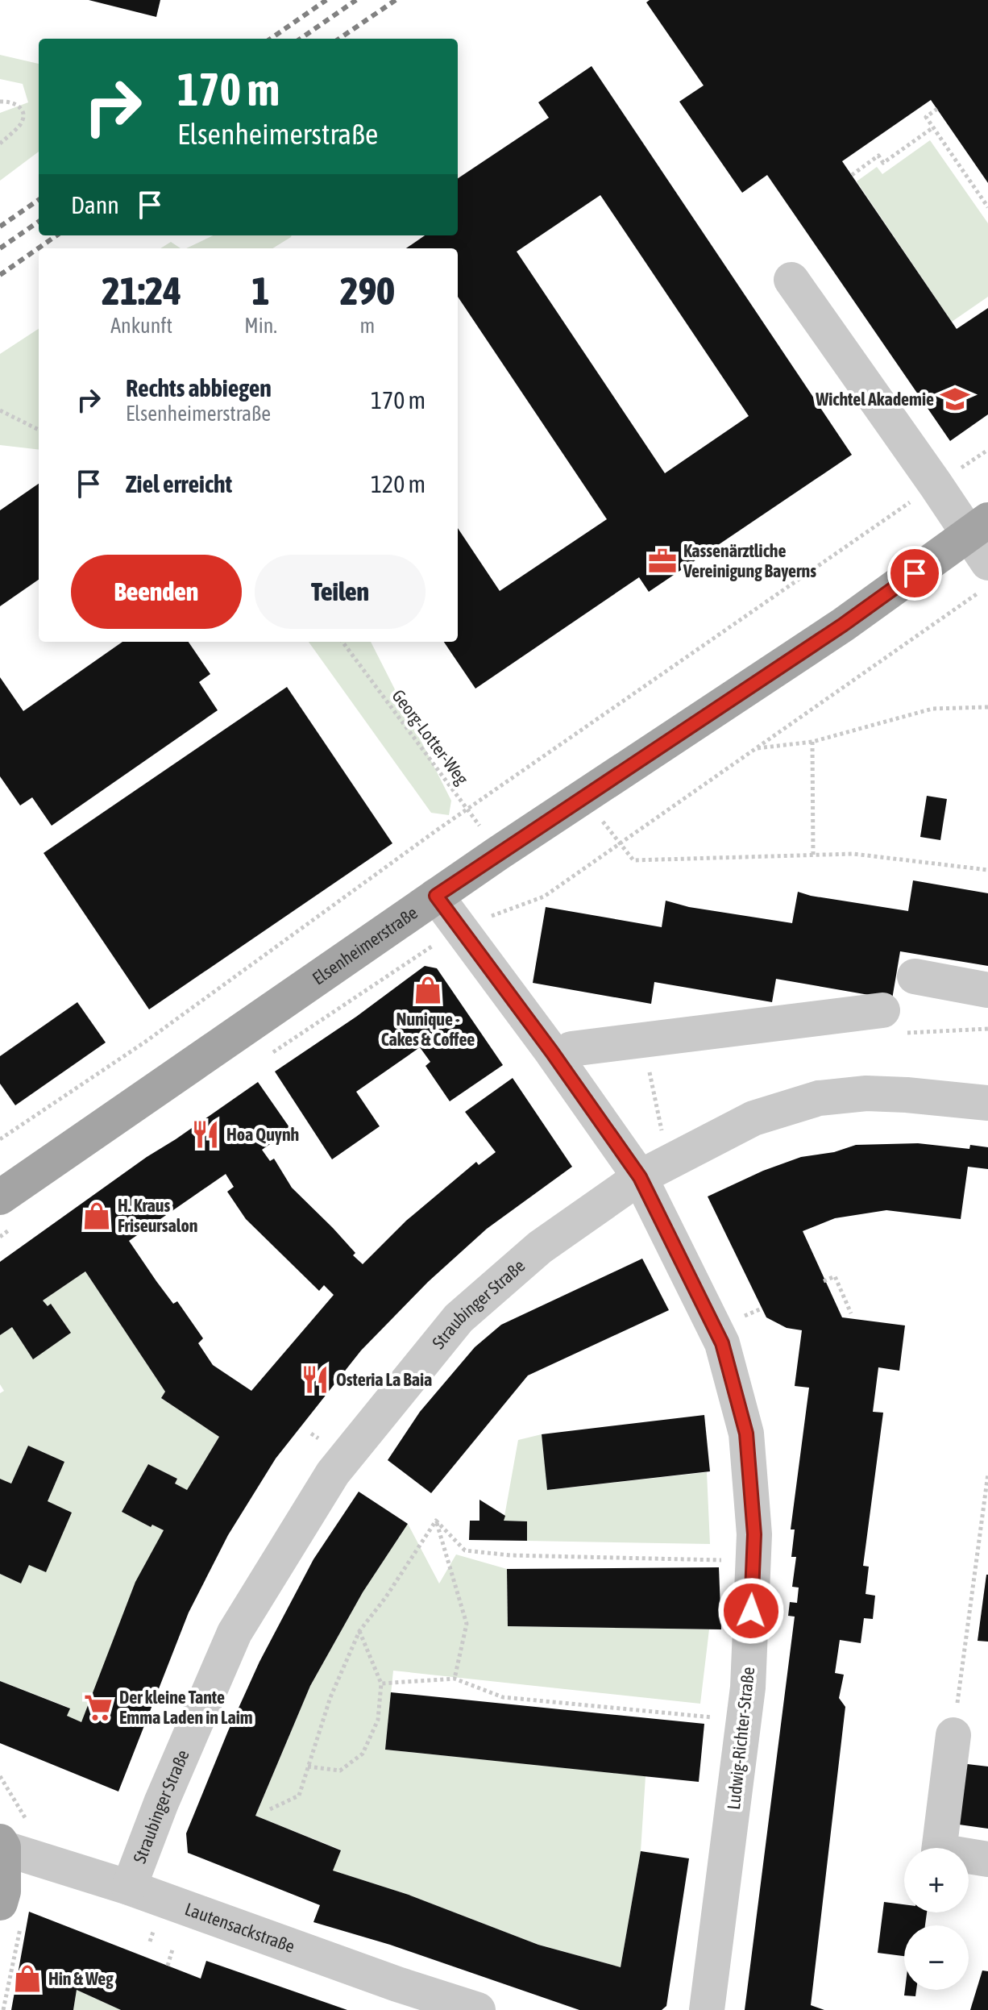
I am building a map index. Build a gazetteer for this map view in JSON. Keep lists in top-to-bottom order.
{
  "streets": {
    "main road": ["Elsenheimerstraße"],
    "street": ["Straubinger Straße", "Ludwig-Richter-Straße", "Lautensackstraße"],
    "path": ["Georg-Lotter-Weg"]
  },
  "crossings": [
    ["Georg-Lotter-Weg", "Elsenheimerstraße"],
    ["Elsenheimerstraße", "Ludwig-Richter-Straße"],
    ["Straubinger Straße", "Ludwig-Richter-Straße"],
    ["Straubinger Straße", "Lautensackstraße"]
  ],
  "places": {
    "school or university": ["Wichtel Akademie"],
    "office": ["Kassenärztliche Vereinigung Bayerns"],
    "shop": ["Nunique - Cakes & Coffee", "H. Kraus Friseursalon", "Hin & Weg"],
    "restaurant": ["Hoa Quynh", "Osteria La Baia"],
    "supermarket": ["Der kleine Tante Emma Laden in Laim"]
  },
  "page": {
    "turn": ["170 m", "Elsenheimerstraße"],
    "then": "Dann",
    "eta": [
      "21:24",
      "Ankunft",
      "1",
      "Min.",
      "290",
      "m"
    ],
    "list": [
      {
        "name": "Rechts abbiegen",
        "note": "Elsenheimerstraße",
        "value": "170 m"
      },
      {
        "name": "Ziel erreicht",
        "value": "120 m"
      }
    ],
    "buttons": ["Beenden", "Teilen"],
    "map_buttons": ["+", "−"]
  }
}
